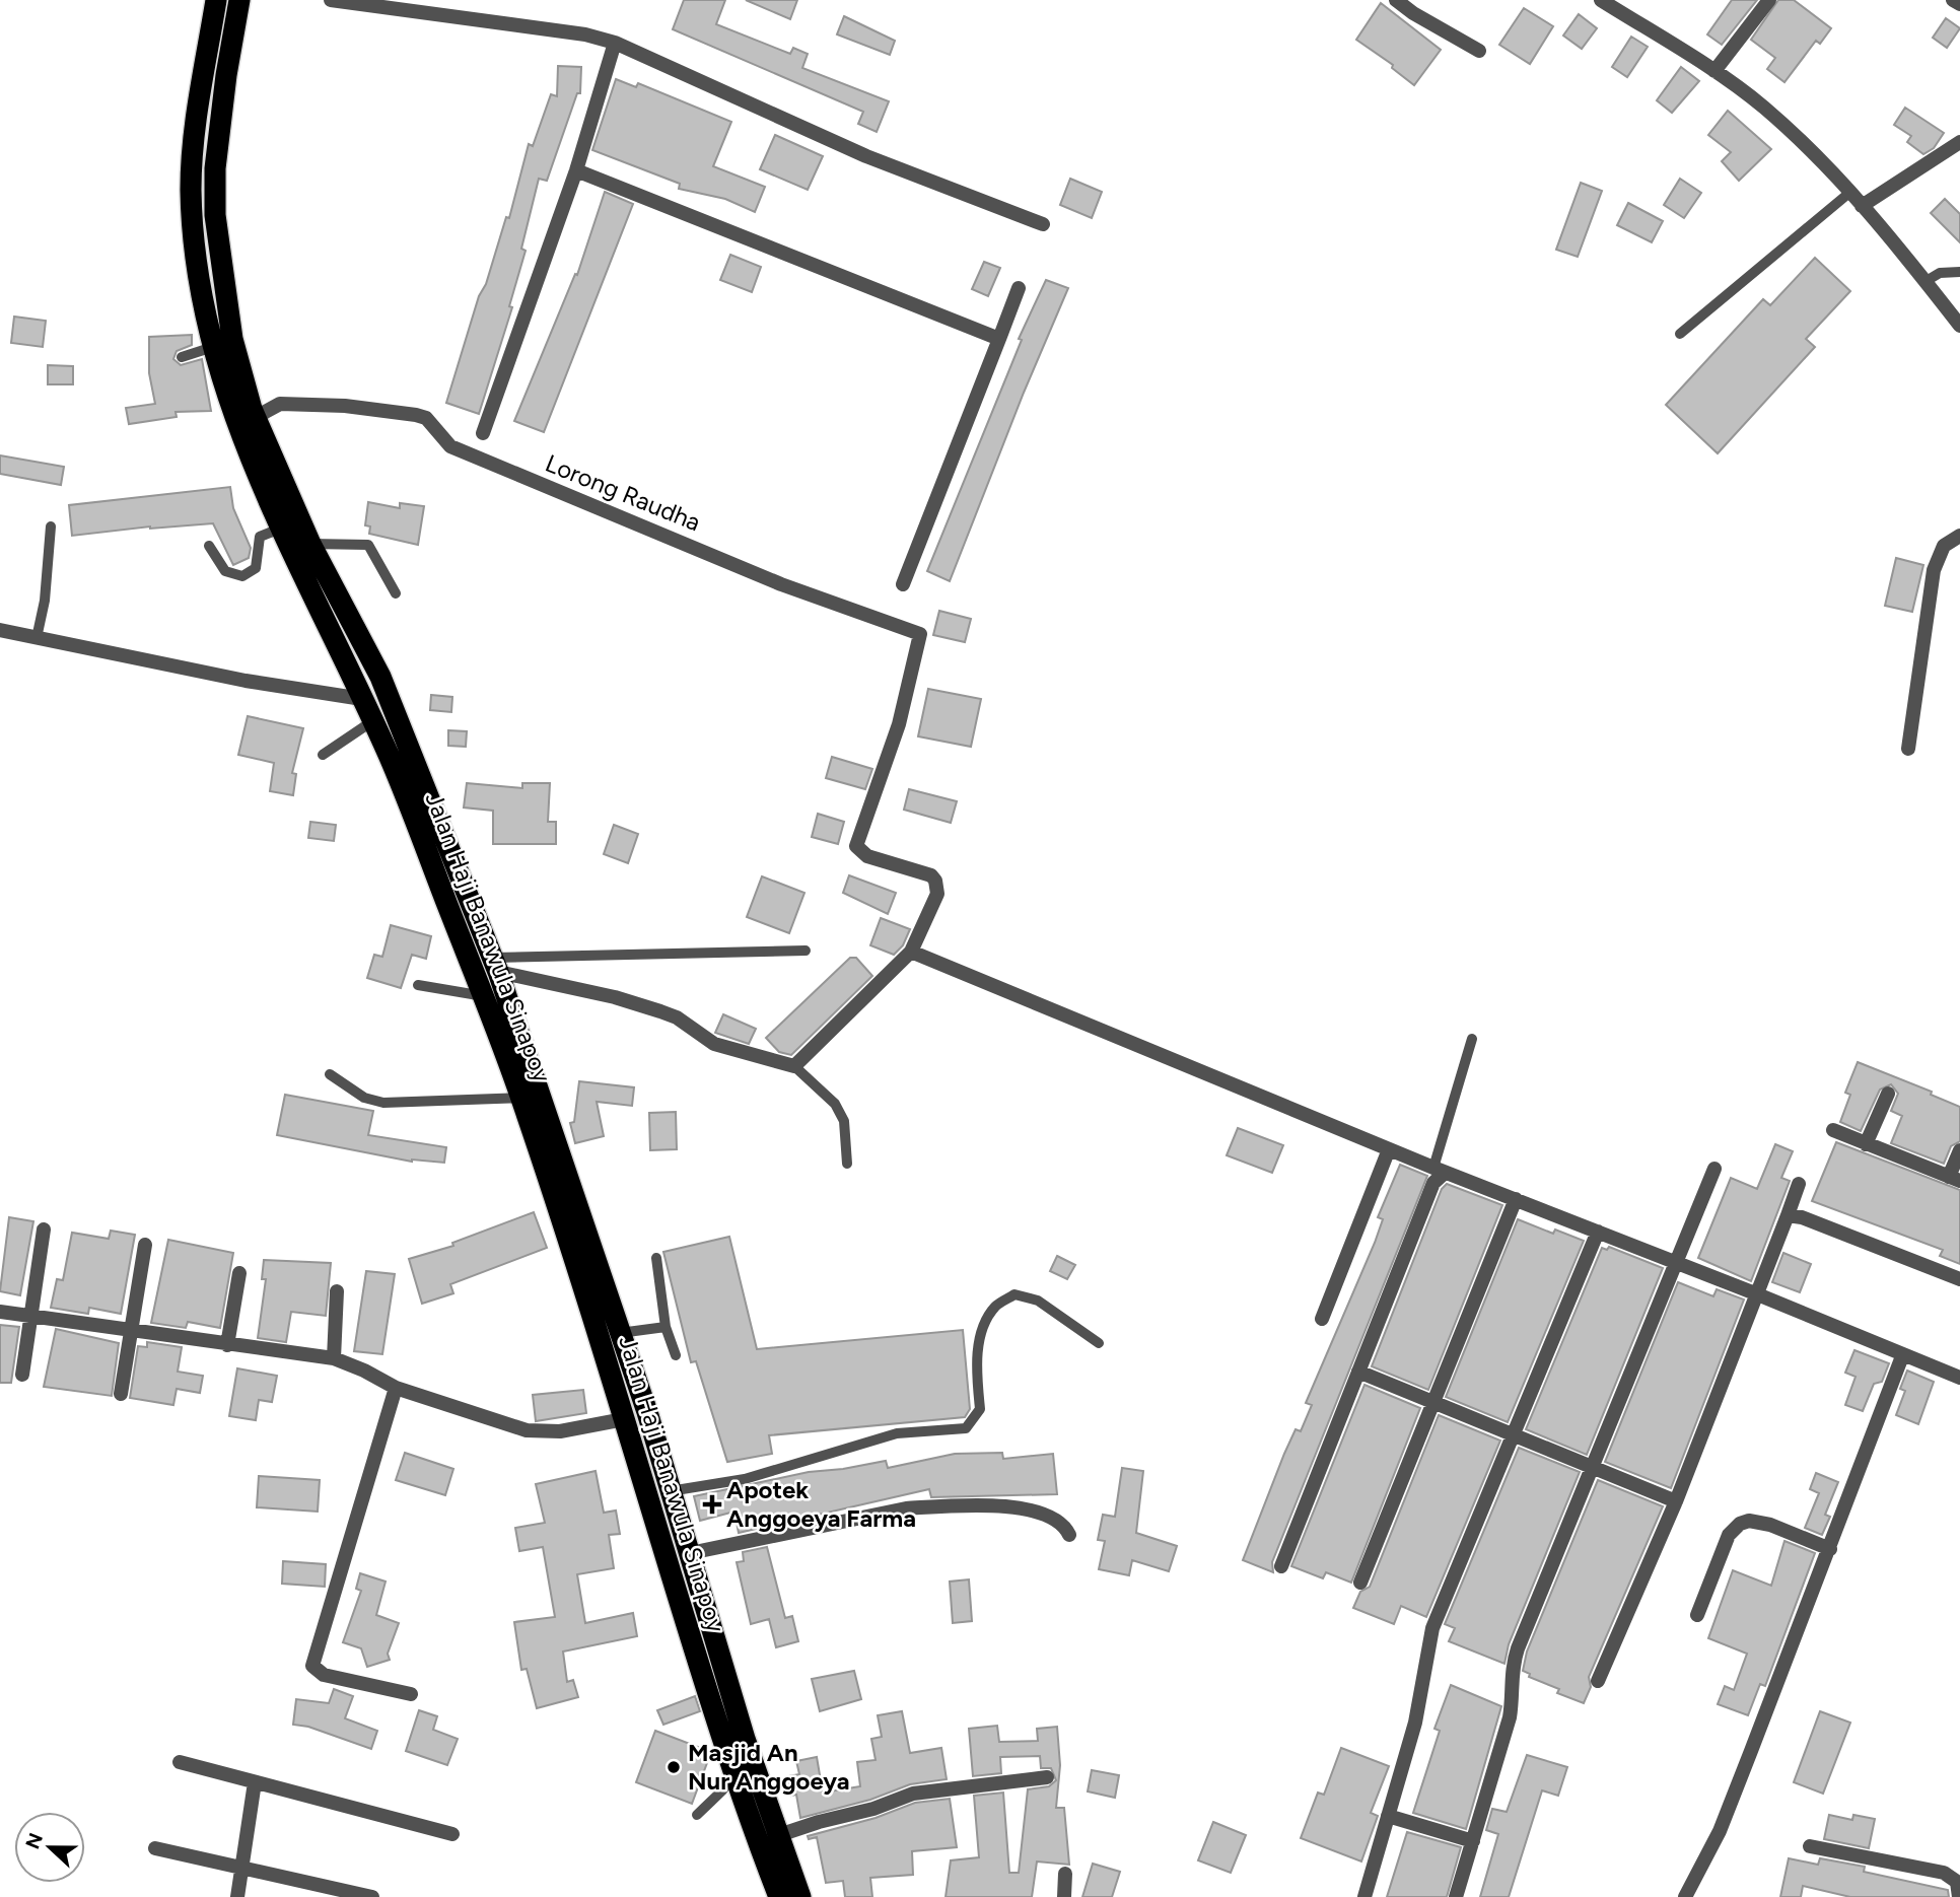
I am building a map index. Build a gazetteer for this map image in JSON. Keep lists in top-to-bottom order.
{
  "streets": {
    "highway": ["Jalan Haji Banawula Sinapoy"],
    "street": ["Lorong Raudha"]
  },
  "crossings": [
    ["Lorong Raudha", "Jalan Haji Banawula Sinapoy"]
  ],
  "places": {
    "health": ["Apotek Anggoeya Farma"],
    "other": ["Masjid An Nur Anggoeya"]
  },
  "north": "left"
}
